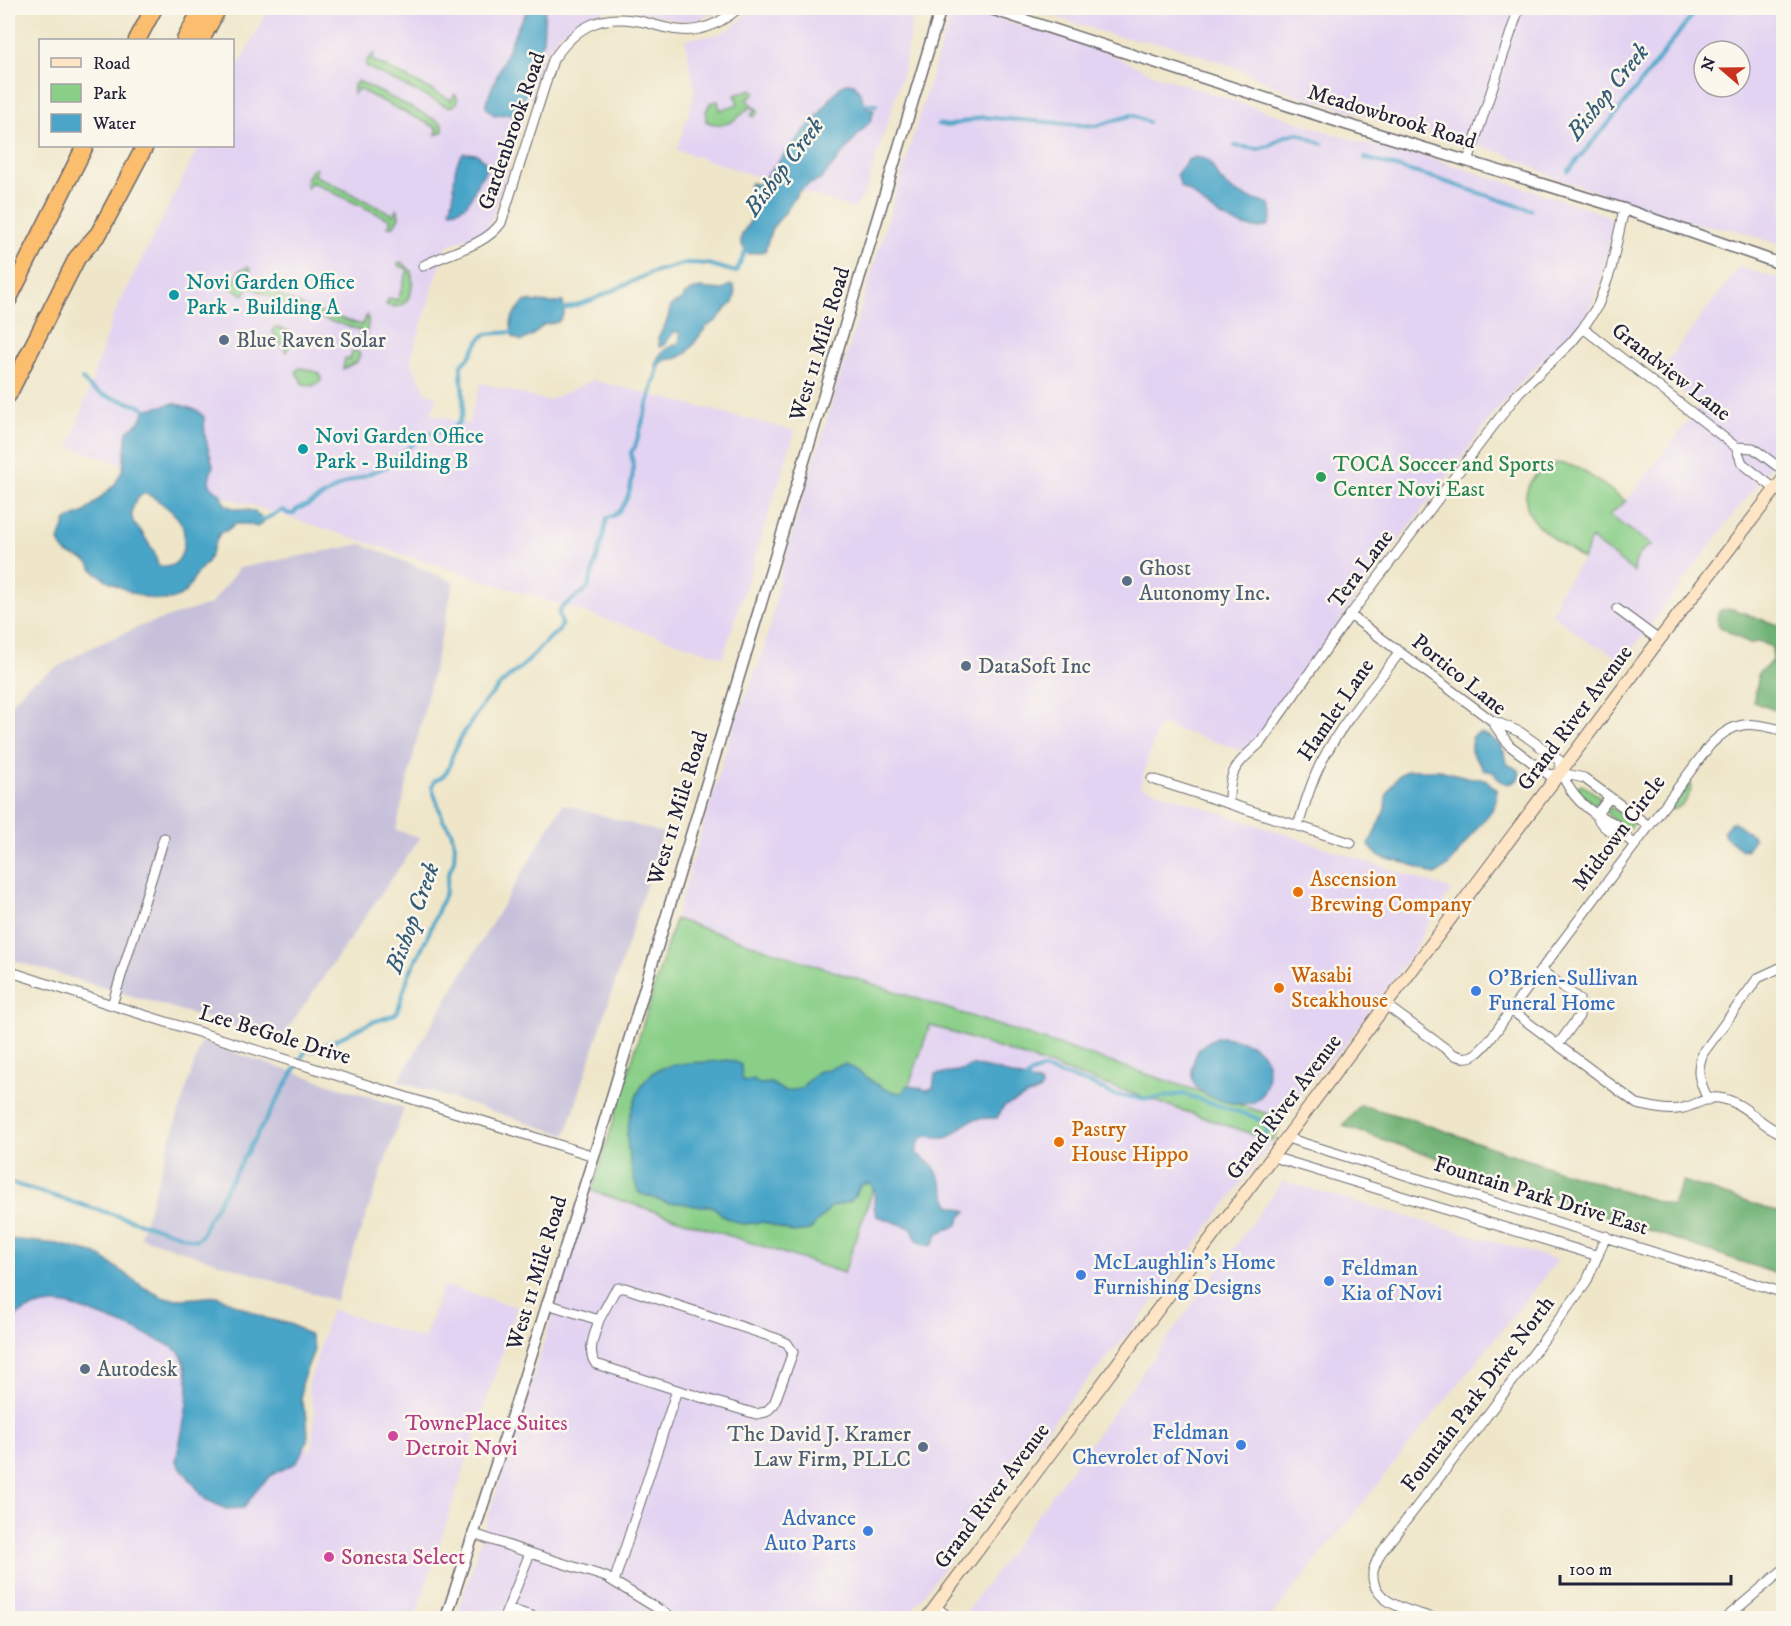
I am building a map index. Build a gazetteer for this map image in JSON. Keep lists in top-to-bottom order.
{
  "streets": {
    "main road": ["Grand River Avenue"],
    "street": [
      "Meadowbrook Road",
      "Gardenbrook Road",
      "West 11 Mile Road",
      "Grandview Lane",
      "Tera Lane",
      "Portico Lane",
      "Hamlet Lane",
      "Midtown Circle",
      "Lee BeGole Drive",
      "Fountain Park Drive East",
      "Fountain Park Drive North"
    ]
  },
  "crossings": [
    ["Meadowbrook Road", "Tera Lane"],
    ["West 11 Mile Road", "Lee BeGole Drive"],
    ["Grandview Lane", "Tera Lane"],
    ["Grandview Lane", "Grand River Avenue"],
    ["Tera Lane", "Portico Lane"],
    ["Portico Lane", "Hamlet Lane"],
    ["Portico Lane", "Grand River Avenue"],
    ["Portico Lane", "Midtown Circle"],
    ["Grand River Avenue", "Midtown Circle"],
    ["Grand River Avenue", "Fountain Park Drive East"],
    ["Fountain Park Drive East", "Fountain Park Drive North"]
  ],
  "water": ["Bishop Creek"],
  "places": [
    "Novi Garden Office Park - Building A",
    "Blue Raven Solar",
    "Novi Garden Office Park - Building B",
    "TOCA Soccer and Sports Center Novi East",
    "Ghost Autonomy Inc.",
    "DataSoft Inc",
    "Ascension Brewing Company",
    "Wasabi Steakhouse",
    "O'Brien-Sullivan Funeral Home",
    "Pastry House Hippo",
    "McLaughlin's Home Furnishing Designs",
    "Feldman Kia of Novi",
    "Autodesk",
    "TownePlace Suites Detroit Novi",
    "Feldman Chevrolet of Novi",
    "The David J. Kramer Law Firm, PLLC",
    "Advance Auto Parts",
    "Sonesta Select"
  ],
  "legend": ["Road", "Park", "Water"],
  "scale_bar": "100 m",
  "north": "left"
}
